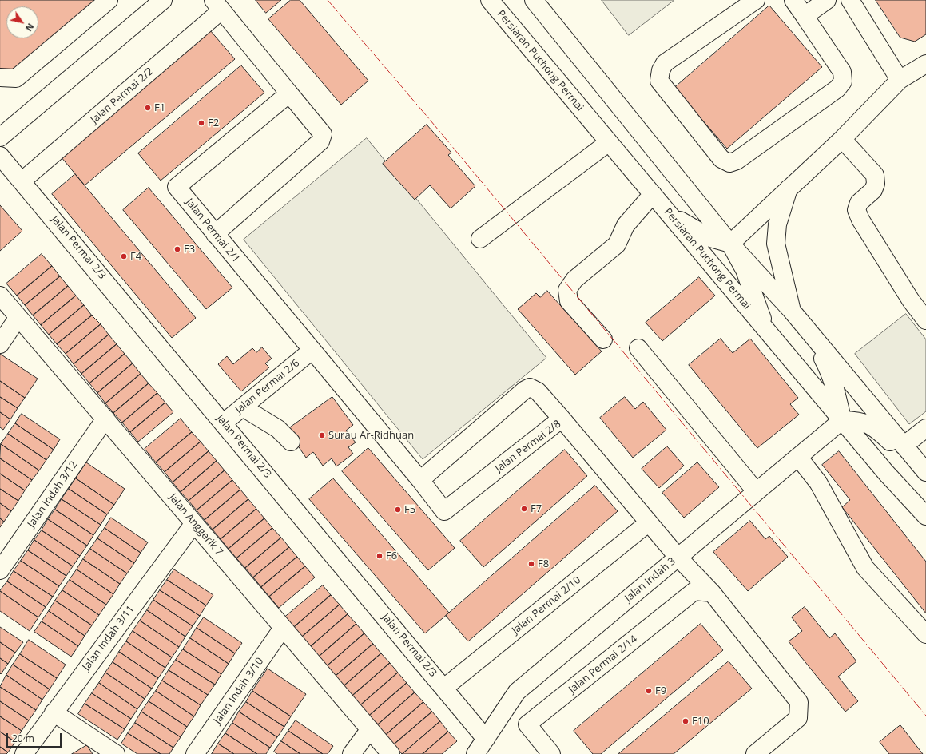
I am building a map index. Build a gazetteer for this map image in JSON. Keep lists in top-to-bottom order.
{
  "streets": {
    "street": [
      "Persiaran Puchong Permai",
      "Jalan Permai 2/2",
      "Jalan Permai 2/1",
      "Jalan Permai 2/3",
      "Jalan Permai 2/6",
      "Jalan Permai 2/8",
      "Jalan Indah 3/12",
      "Jalan Anggerik 7",
      "Jalan Indah 3",
      "Jalan Permai 2/10",
      "Jalan Indah 3/11",
      "Jalan Permai 2/14",
      "Jalan Indah 3/10"
    ]
  },
  "crossings": [
    ["Persiaran Puchong Permai", "Jalan Indah 3"],
    ["Jalan Permai 2/2", "Jalan Permai 2/3"],
    ["Jalan Permai 2/1", "Jalan Permai 2/6"],
    ["Jalan Permai 2/1", "Jalan Permai 2/8"],
    ["Jalan Permai 2/3", "Jalan Permai 2/6"],
    ["Jalan Permai 2/3", "Jalan Indah 3"],
    ["Jalan Permai 2/3", "Jalan Permai 2/10"],
    ["Jalan Permai 2/8", "Jalan Indah 3"],
    ["Jalan Permai 2/8", "Jalan Permai 2/10"],
    ["Jalan Indah 3/12", "Jalan Anggerik 7"],
    ["Jalan Anggerik 7", "Jalan Indah 3/11"],
    ["Jalan Anggerik 7", "Jalan Indah 3/10"]
  ],
  "places": [
    "F1",
    "F2",
    "F3",
    "F4",
    "Surau Ar-Ridhuan",
    "F7",
    "F5",
    "F6",
    "F8",
    "F9",
    "F10"
  ],
  "scale_bar": "20 m",
  "north": "bottom right"
}
